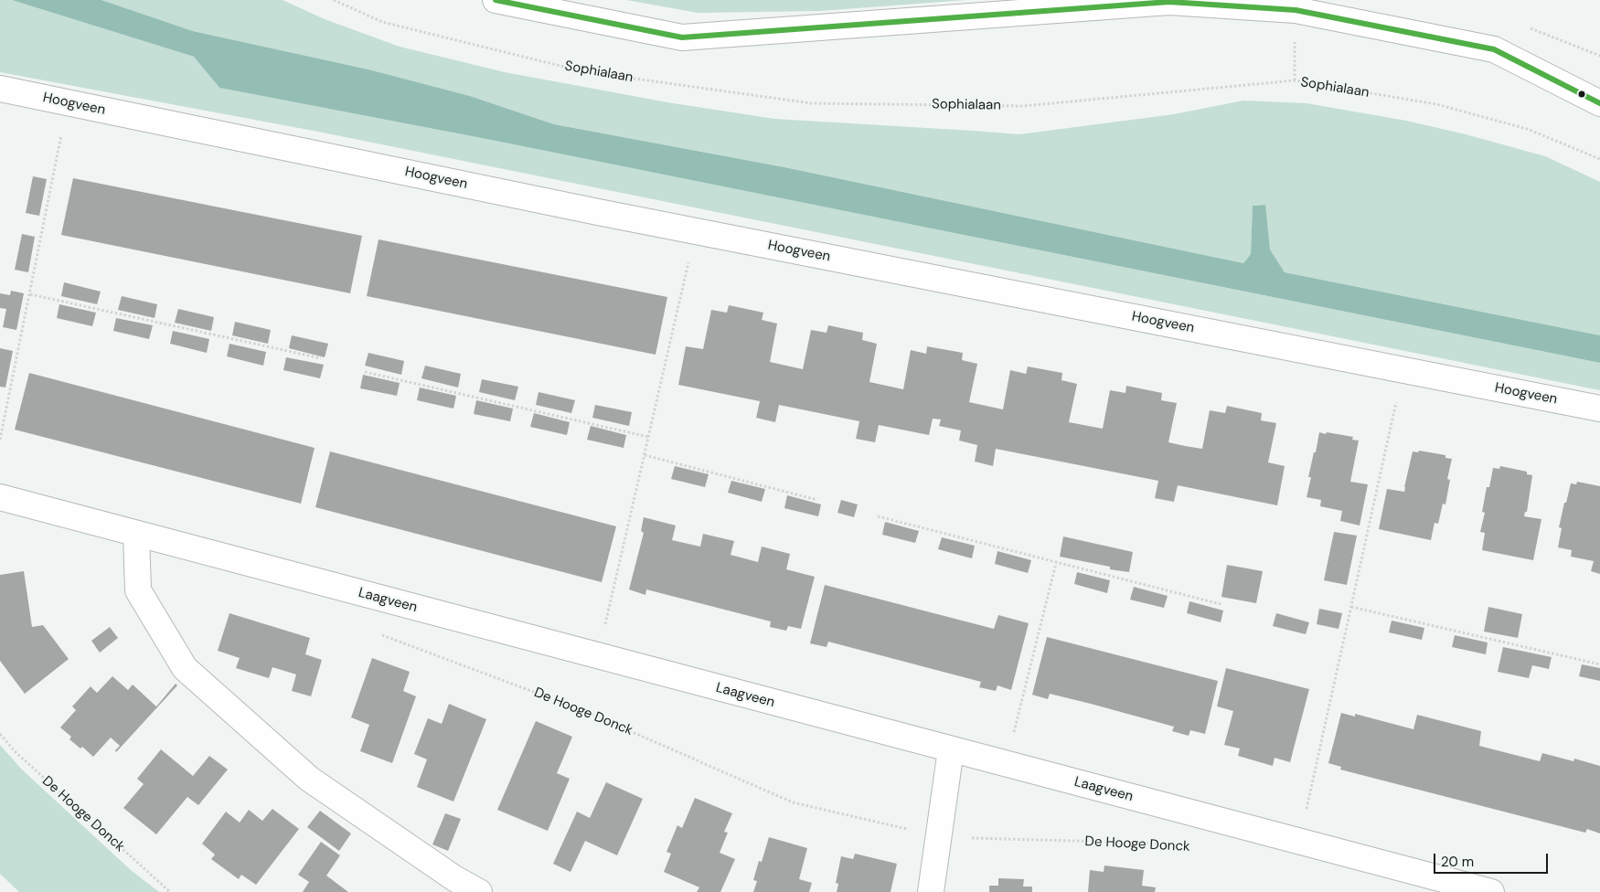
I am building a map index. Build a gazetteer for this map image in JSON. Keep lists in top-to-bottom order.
{
  "streets": {
    "street": ["Hoogveen", "Laagveen"],
    "path": ["Sophialaan", "De Hooge Donck"]
  },
  "scale_bar": "20 m"
}
